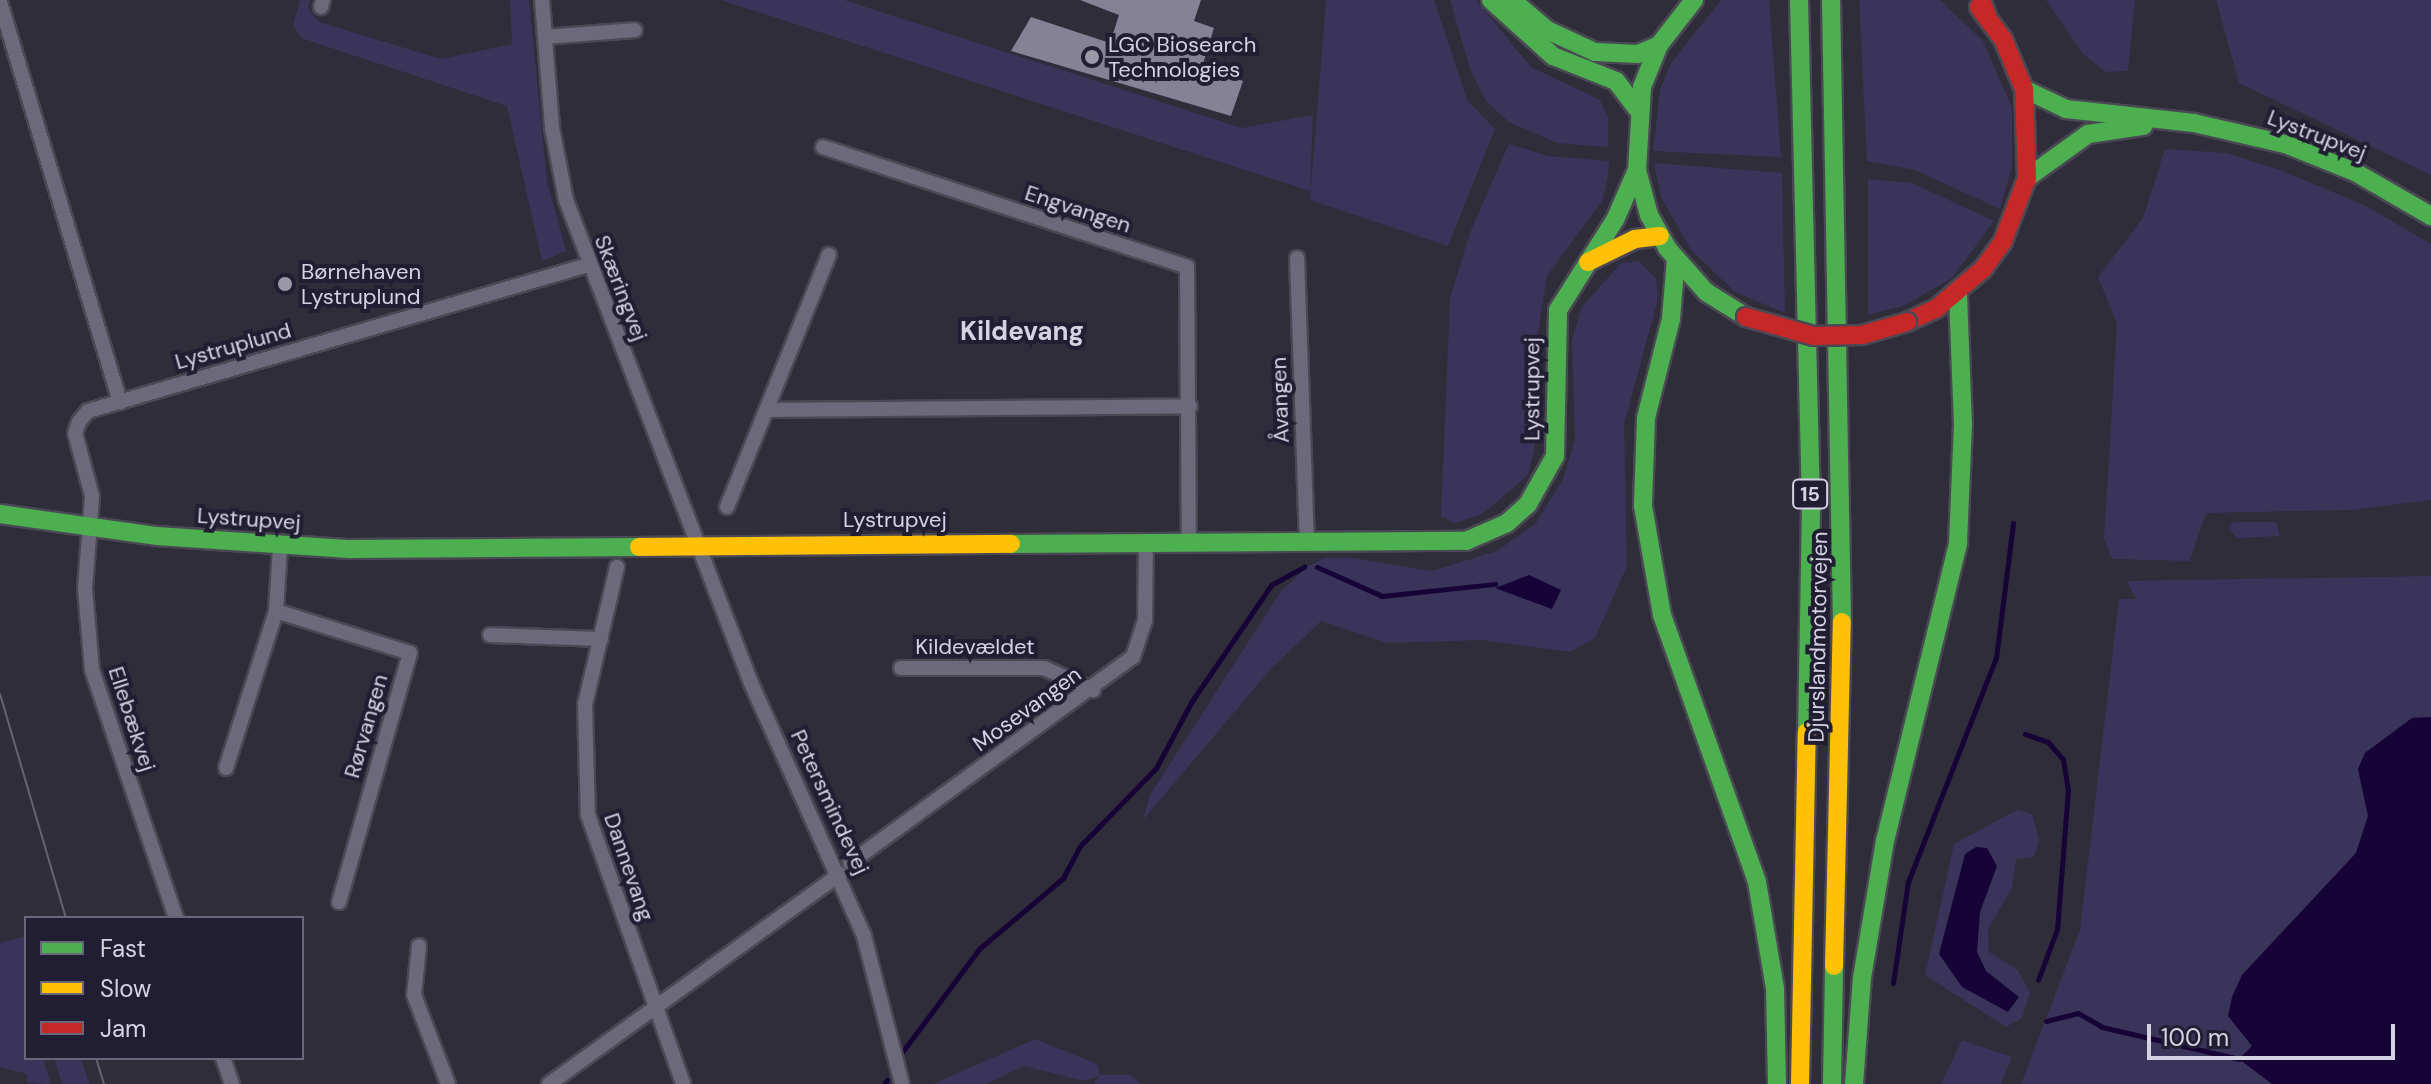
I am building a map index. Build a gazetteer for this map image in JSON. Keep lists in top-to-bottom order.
{
  "streets": {
    "main road": ["Lystrupvej", "15", "Djurslandmotorvejen"],
    "street": [
      "Engvangen",
      "Skæringvej",
      "Lystruplund",
      "Åvangen",
      "Kildevældet",
      "Mosevangen",
      "Ellebækvej",
      "Rørvangen",
      "Petersmindevej",
      "Dannevang"
    ]
  },
  "crossings": [
    ["Lystrupvej", "Engvangen"],
    ["Lystrupvej", "Skæringvej"],
    ["Lystrupvej", "Lystruplund"],
    ["Lystrupvej", "Åvangen"],
    ["Lystrupvej", "Mosevangen"],
    ["Lystrupvej", "Ellebækvej"],
    ["Lystrupvej", "Petersmindevej"],
    ["Skæringvej", "Lystruplund"],
    ["Skæringvej", "Petersmindevej"],
    ["Lystruplund", "Ellebækvej"],
    ["Kildevældet", "Mosevangen"],
    ["Mosevangen", "Petersmindevej"],
    ["Mosevangen", "Dannevang"]
  ],
  "districts": ["Kildevang"],
  "places": ["LGC Biosearch Technologies", "Børnehaven Lystruplund"],
  "legend": ["Fast", "Slow", "Jam"],
  "scale_bar": "100 m"
}
